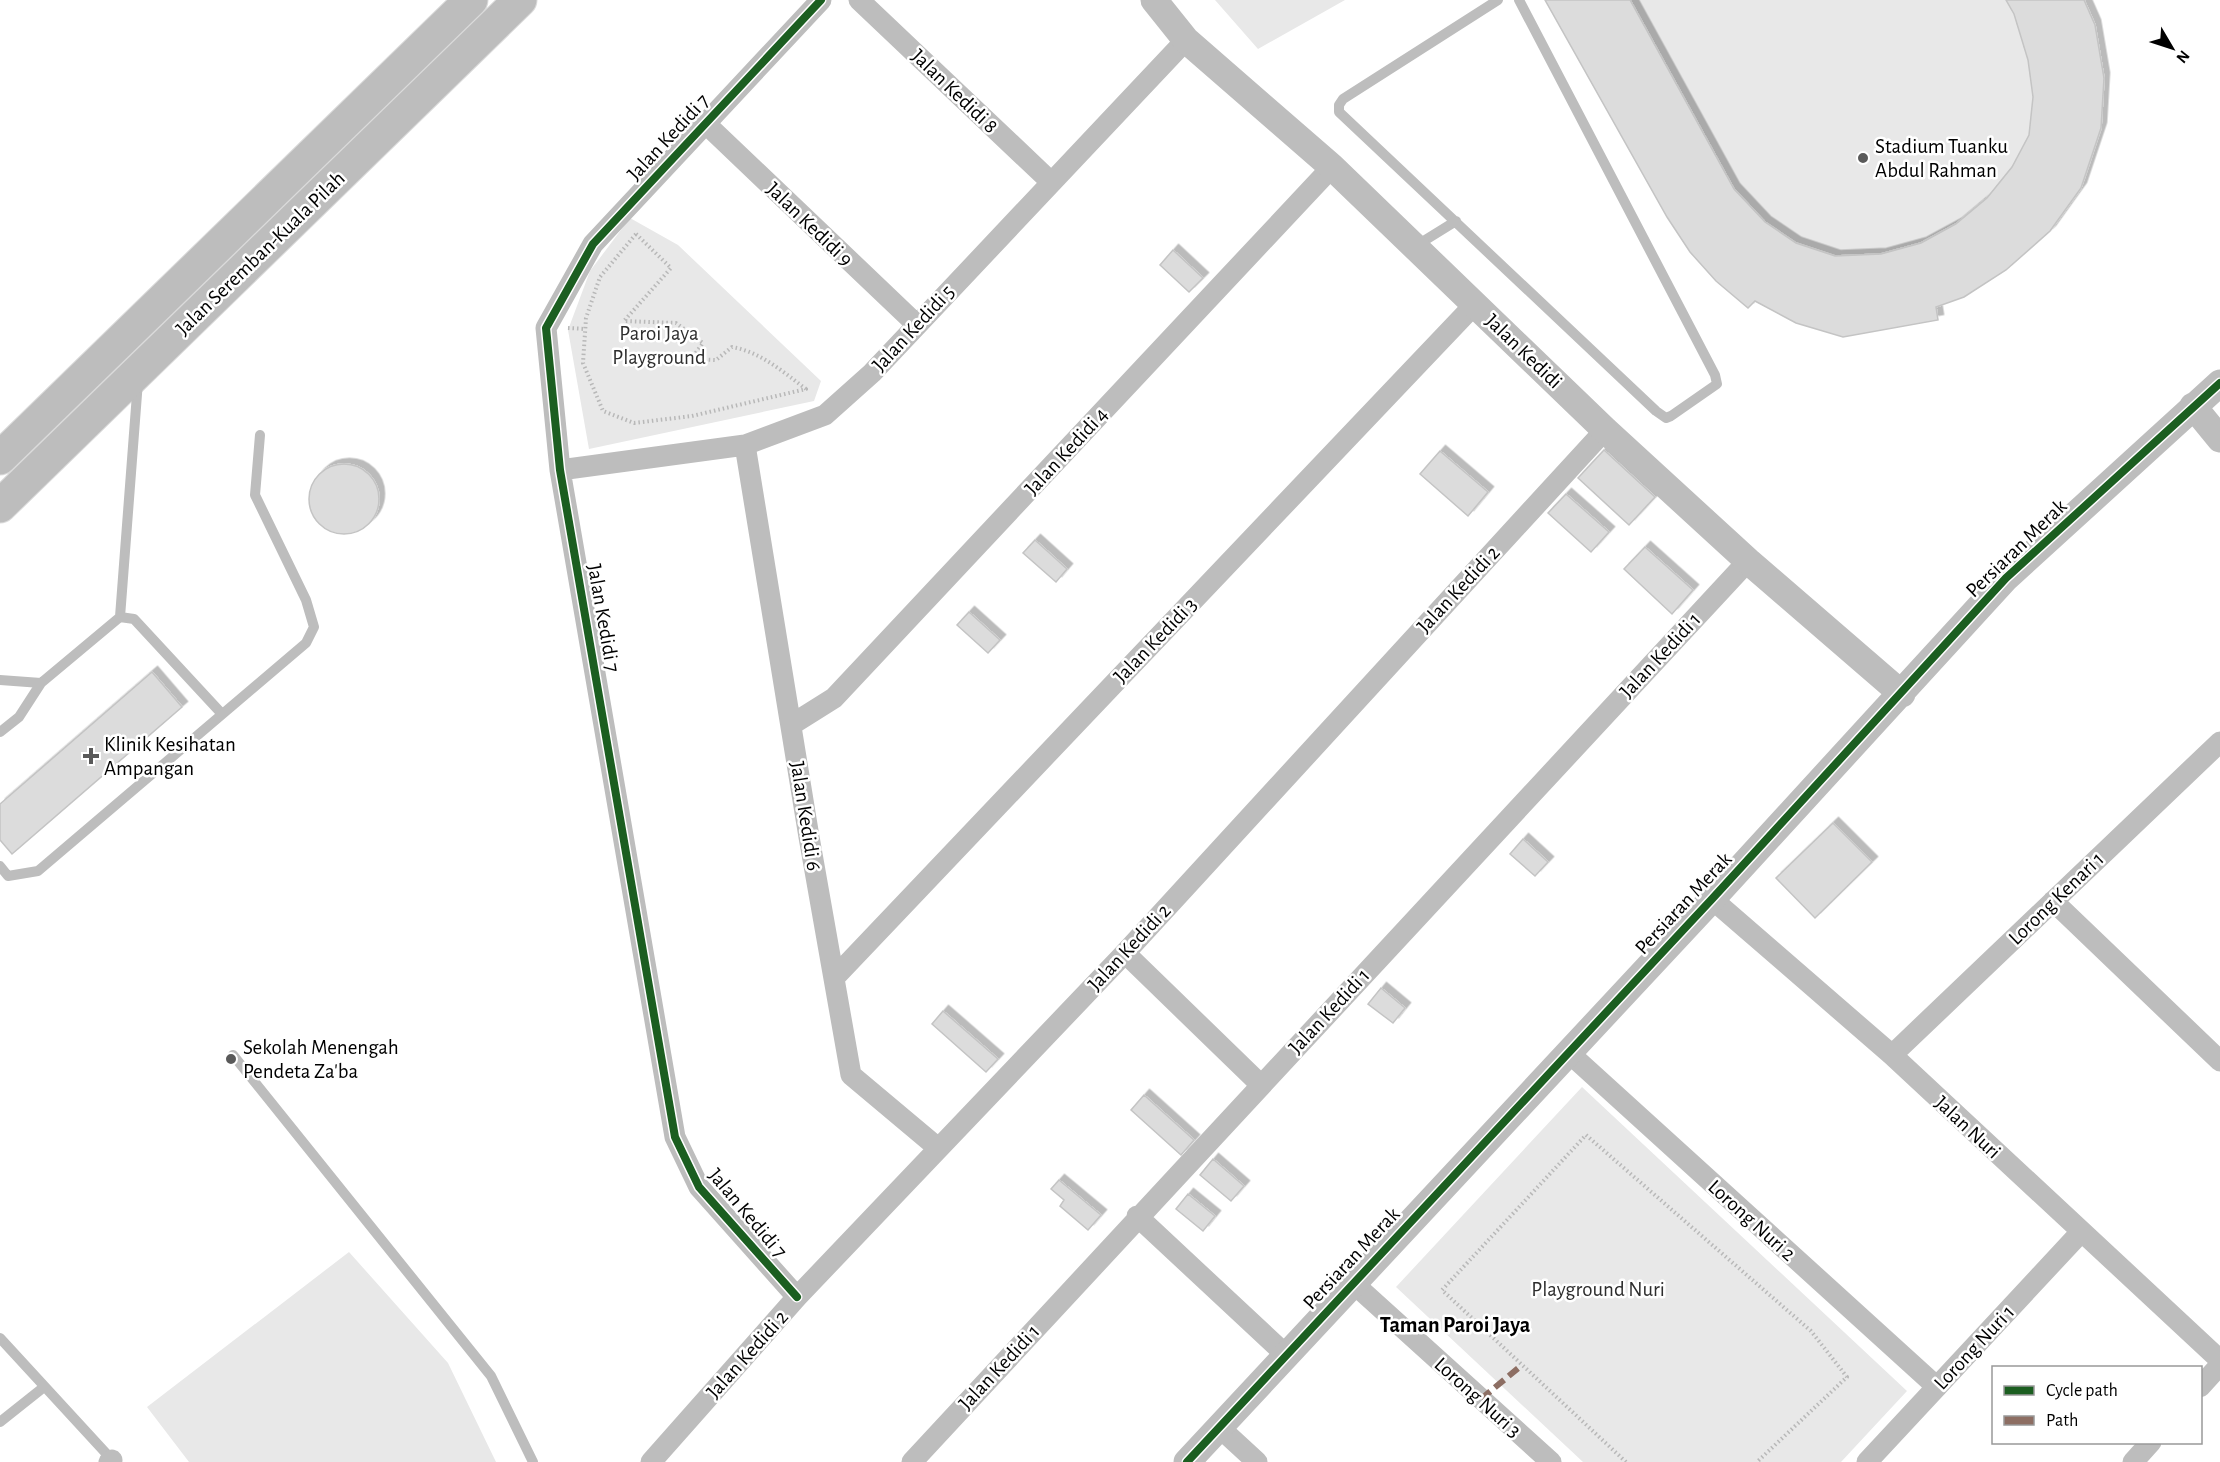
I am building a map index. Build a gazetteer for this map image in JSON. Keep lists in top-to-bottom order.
{
  "streets": {
    "highway": ["Jalan Seremban-Kuala Pilah"],
    "street": [
      "Jalan Kedidi 8",
      "Jalan Kedidi 7",
      "Jalan Kedidi 9",
      "Jalan Kedidi 5",
      "Jalan Kedidi",
      "Jalan Kedidi 4",
      "Persiaran Merak",
      "Jalan Kedidi 2",
      "Jalan Kedidi 3",
      "Jalan Kedidi 1",
      "Jalan Kedidi 6",
      "Lorong Kenari 1",
      "Jalan Nuri",
      "Lorong Nuri 2",
      "Lorong Nuri 1",
      "Lorong Nuri 3"
    ]
  },
  "crossings": [
    ["Jalan Kedidi 8", "Jalan Kedidi 5"],
    ["Jalan Kedidi 7", "Jalan Kedidi 9"],
    ["Jalan Kedidi 7", "Jalan Kedidi 5"],
    ["Jalan Kedidi 7", "Jalan Kedidi 2"],
    ["Jalan Kedidi 9", "Jalan Kedidi 5"],
    ["Jalan Kedidi 5", "Jalan Kedidi"],
    ["Jalan Kedidi 5", "Jalan Kedidi 6"],
    ["Jalan Kedidi", "Jalan Kedidi 4"],
    ["Jalan Kedidi", "Persiaran Merak"],
    ["Jalan Kedidi", "Jalan Kedidi 2"],
    ["Jalan Kedidi", "Jalan Kedidi 3"],
    ["Jalan Kedidi", "Jalan Kedidi 1"],
    ["Jalan Kedidi 4", "Jalan Kedidi 6"],
    ["Persiaran Merak", "Jalan Nuri"],
    ["Persiaran Merak", "Lorong Nuri 2"],
    ["Persiaran Merak", "Lorong Nuri 3"],
    ["Jalan Kedidi 2", "Jalan Kedidi 6"],
    ["Jalan Kedidi 3", "Jalan Kedidi 6"],
    ["Lorong Kenari 1", "Jalan Nuri"],
    ["Jalan Nuri", "Lorong Nuri 1"],
    ["Lorong Nuri 2", "Lorong Nuri 1"]
  ],
  "districts": ["Taman Paroi Jaya"],
  "parks": ["Paroi Jaya Playground", "Playground Nuri"],
  "places": {
    "other": ["Stadium Tuanku Abdul Rahman", "Sekolah Menengah Pendeta Za'ba"],
    "health": ["Klinik Kesihatan Ampangan"]
  },
  "legend": ["Cycle path", "Path"],
  "north": "bottom right"
}
